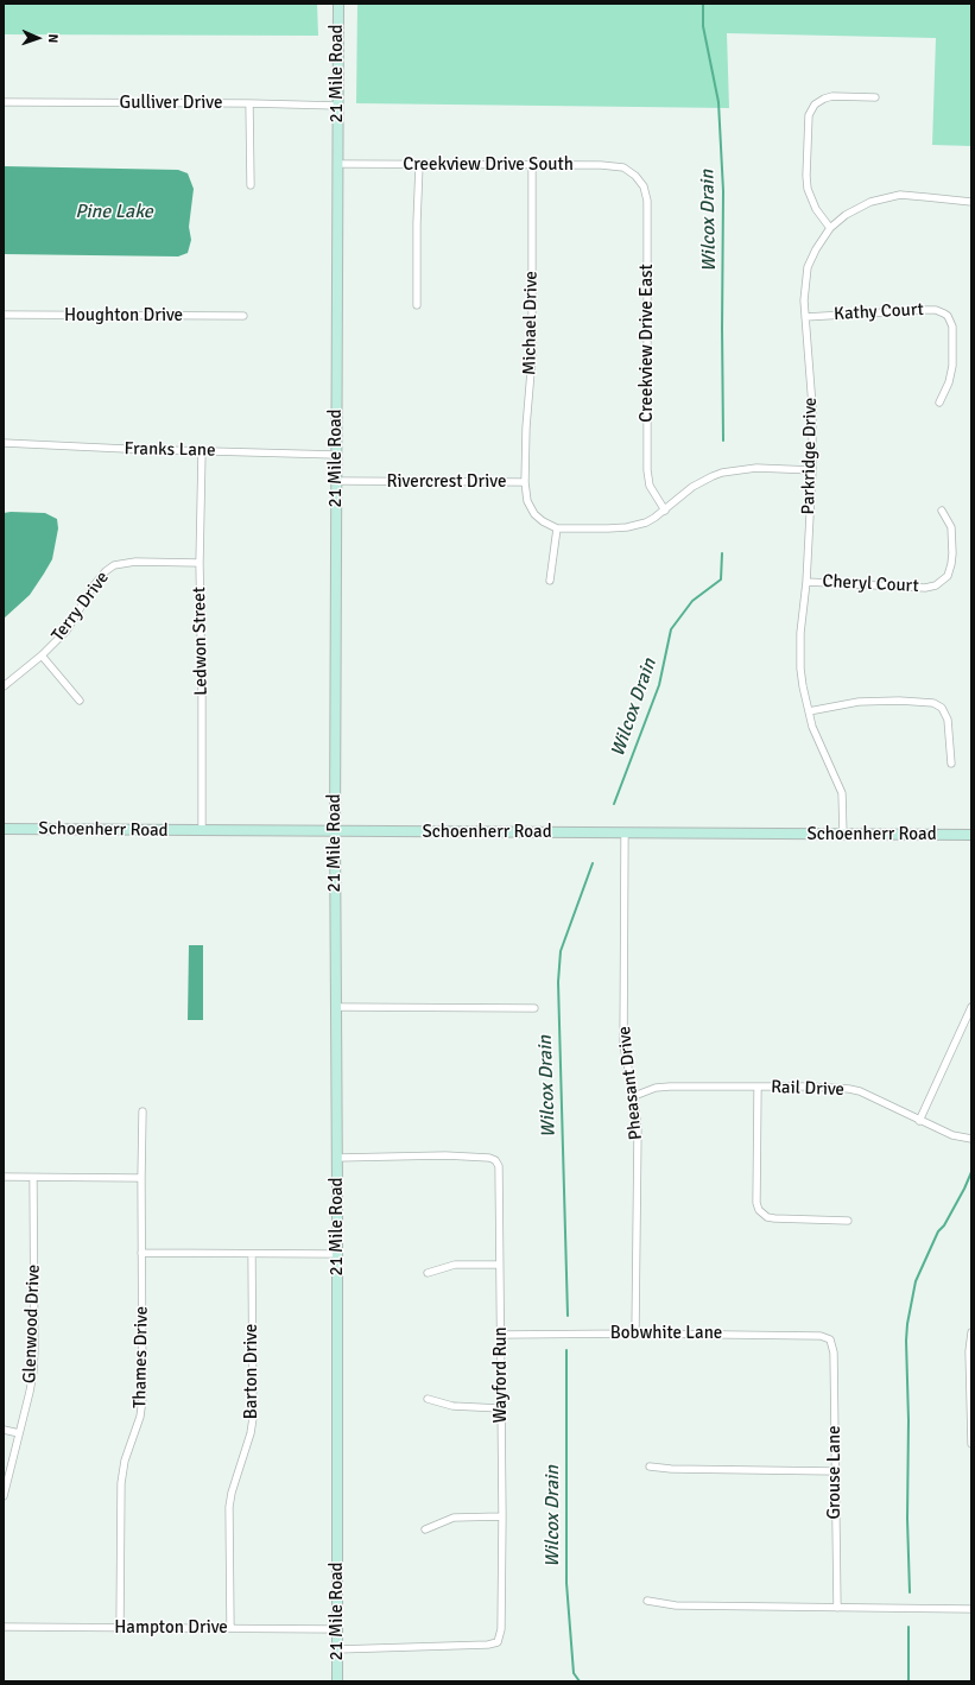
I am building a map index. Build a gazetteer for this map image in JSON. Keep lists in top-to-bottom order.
{
  "streets": {
    "street": [
      "21 Mile Road",
      "Gulliver Drive",
      "Creekview Drive South",
      "Kathy Court",
      "Houghton Drive",
      "Michael Drive",
      "Creekview Drive East",
      "Franks Lane",
      "Parkridge Drive",
      "Rivercrest Drive",
      "Cheryl Court",
      "Terry Drive",
      "Ledwon Street",
      "Schoenherr Road",
      "Pheasant Drive",
      "Rail Drive",
      "Glenwood Drive",
      "Bobwhite Lane",
      "Thames Drive",
      "Barton Drive",
      "Wayford Run",
      "Grouse Lane",
      "Hampton Drive"
    ]
  },
  "crossings": [
    ["21 Mile Road", "Gulliver Drive"],
    ["21 Mile Road", "Creekview Drive South"],
    ["21 Mile Road", "Franks Lane"],
    ["21 Mile Road", "Rivercrest Drive"],
    ["21 Mile Road", "Schoenherr Road"],
    ["21 Mile Road", "Wayford Run"],
    ["21 Mile Road", "Hampton Drive"],
    ["Creekview Drive South", "Michael Drive"],
    ["Creekview Drive South", "Creekview Drive East"],
    ["Kathy Court", "Parkridge Drive"],
    ["Michael Drive", "Rivercrest Drive"],
    ["Franks Lane", "Ledwon Street"],
    ["Parkridge Drive", "Cheryl Court"],
    ["Parkridge Drive", "Schoenherr Road"],
    ["Terry Drive", "Ledwon Street"],
    ["Ledwon Street", "Schoenherr Road"],
    ["Schoenherr Road", "Pheasant Drive"],
    ["Pheasant Drive", "Rail Drive"],
    ["Pheasant Drive", "Bobwhite Lane"],
    ["Bobwhite Lane", "Wayford Run"],
    ["Bobwhite Lane", "Grouse Lane"],
    ["Thames Drive", "Hampton Drive"],
    ["Barton Drive", "Hampton Drive"]
  ],
  "water": ["Pine Lake", "Wilcox Drain"],
  "north": "right"
}
